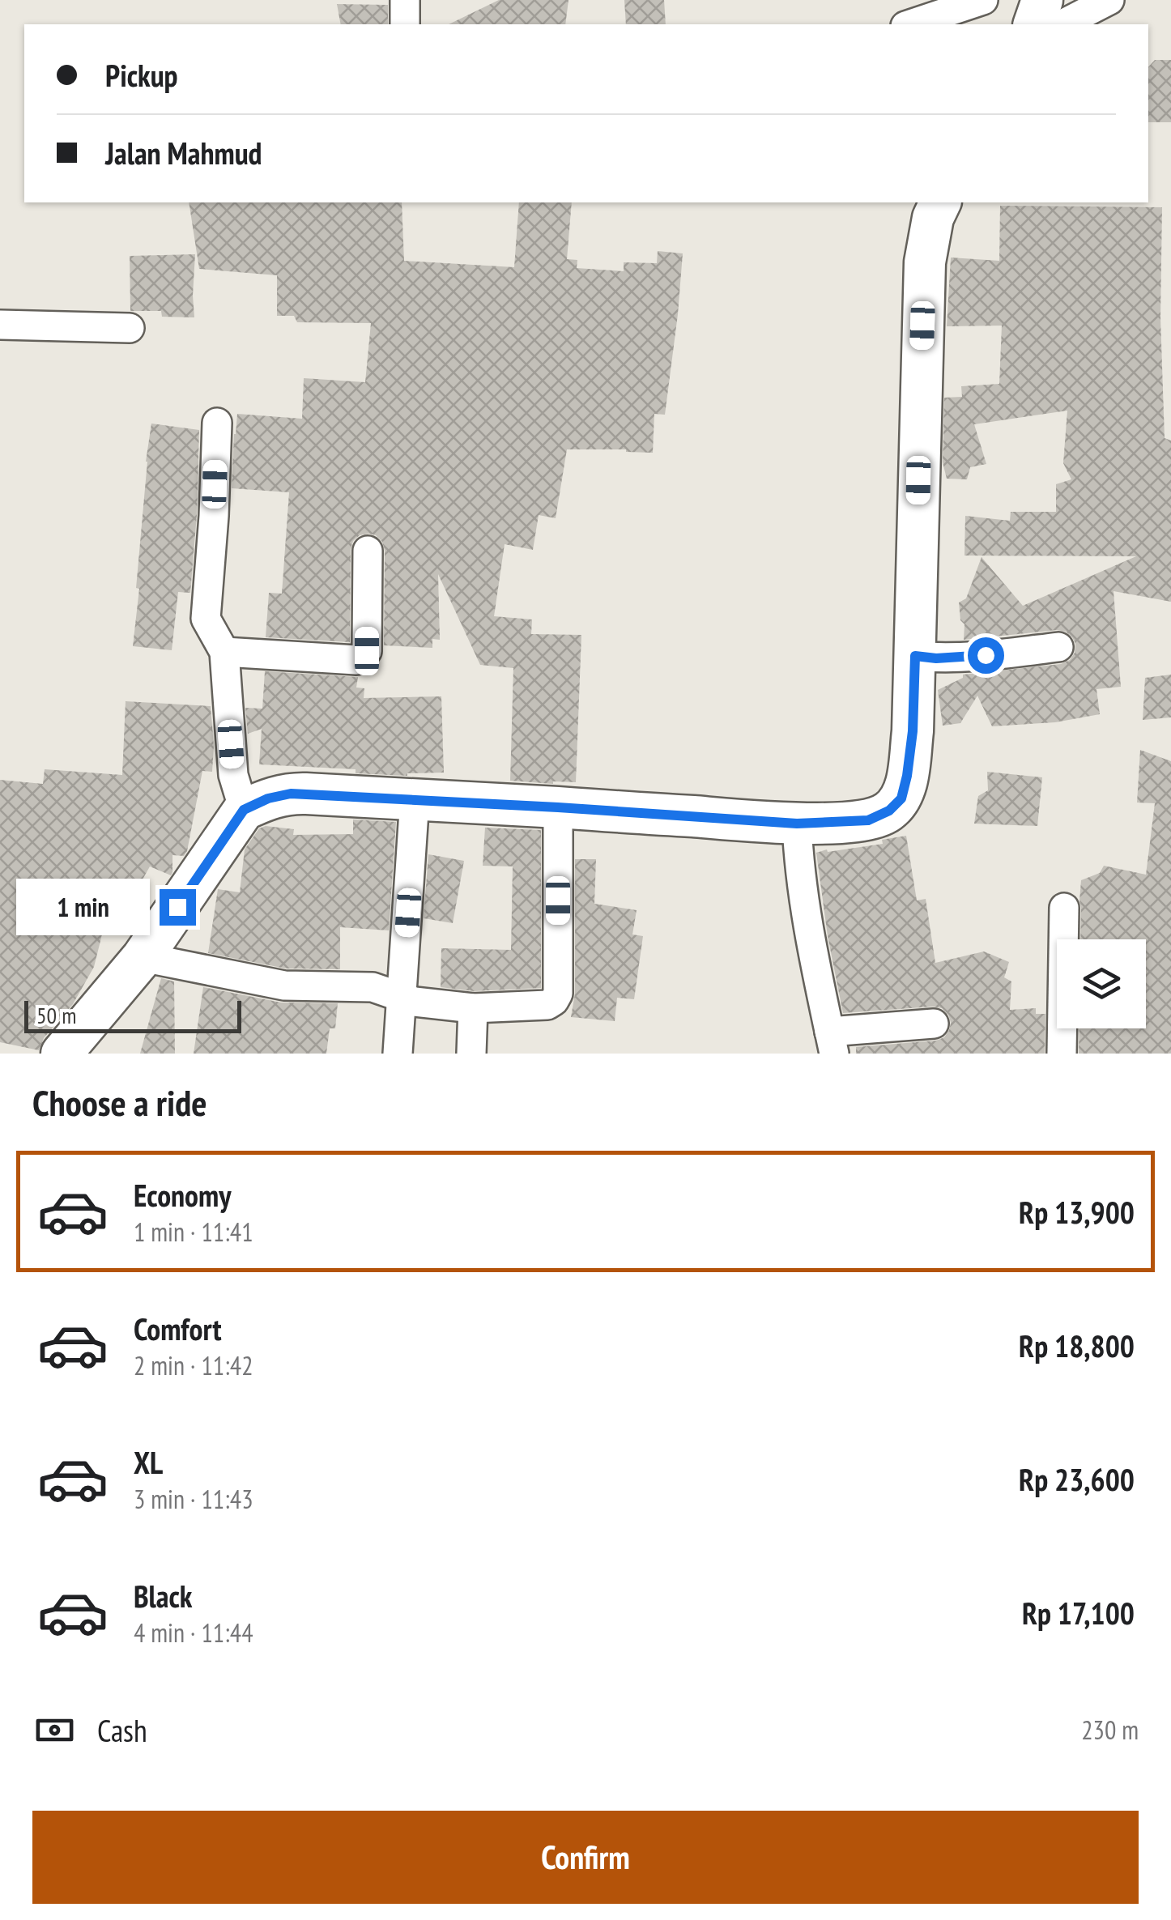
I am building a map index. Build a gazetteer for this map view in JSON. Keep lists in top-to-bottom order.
{
  "scale_bar": "50 m",
  "page": {
    "banner": ["Pickup", "Jalan Mahmud"],
    "bubble": "1 min",
    "scale": "50 m",
    "heading": "Choose a ride",
    "list": [
      {
        "name": "Economy",
        "note": "1 min · 11:41",
        "value": "Rp 13,900"
      },
      {
        "name": "Comfort",
        "note": "2 min · 11:42",
        "value": "Rp 18,800"
      },
      {
        "name": "XL",
        "note": "3 min · 11:43",
        "value": "Rp 23,600"
      },
      {
        "name": "Black",
        "note": "4 min · 11:44",
        "value": "Rp 17,100"
      }
    ],
    "pay": ["Cash", "230 m"],
    "buttons": "Confirm"
  }
}
